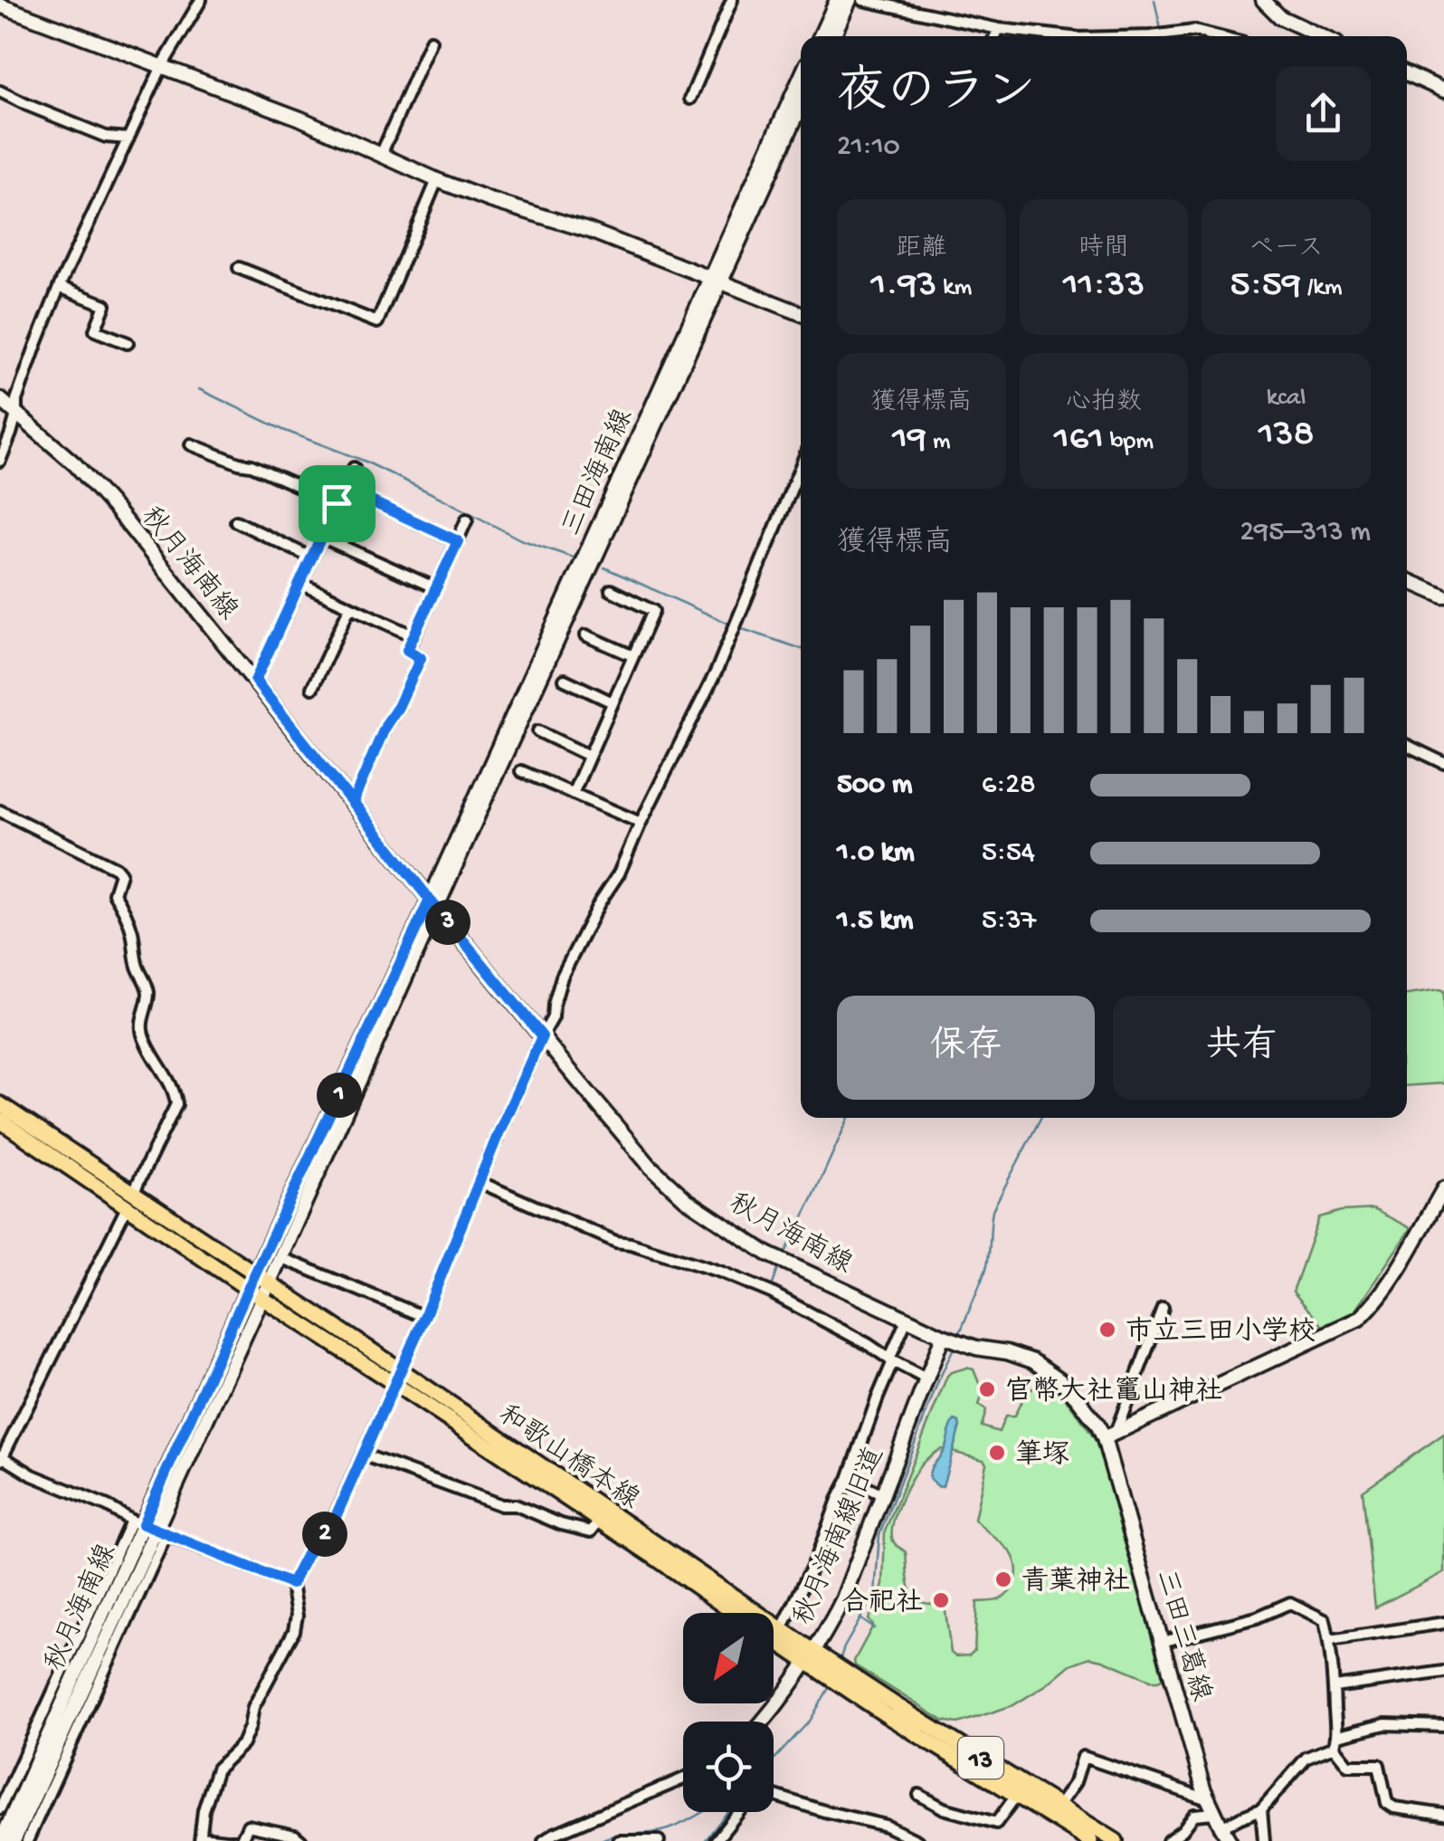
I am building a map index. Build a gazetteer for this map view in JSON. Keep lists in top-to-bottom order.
{
  "streets": {
    "main road": [
      "三田海南線",
      "秋月海南線",
      "和歌山橋本線",
      "秋月海南線旧道",
      "三田三葛線",
      "13"
    ]
  },
  "crossings": [
    ["三田海南線", "秋月海南線"],
    ["秋月海南線", "和歌山橋本線"],
    ["秋月海南線", "秋月海南線旧道"],
    ["秋月海南線", "三田三葛線"],
    ["和歌山橋本線", "秋月海南線旧道"]
  ],
  "places": [
    "市立三田小学校",
    "官幣大社竃山神社",
    "筆塚",
    "青葉神社",
    "合祀社"
  ],
  "north": "bottom left",
  "page": {
    "heading": ["夜のラン", "21:10"],
    "stats": [
      ["距離", "1.93 km"],
      ["時間", "11:33"],
      ["ペース", "5:59 /km"],
      ["獲得標高", "19 m"],
      ["心拍数", "161 bpm"],
      ["kcal", "138"]
    ],
    "chart": ["獲得標高", "295–313 m"],
    "list": [
      {
        "name": "500 m",
        "note": "6:28"
      },
      {
        "name": "1.0 km",
        "note": "5:54"
      },
      {
        "name": "1.5 km",
        "note": "5:37"
      }
    ],
    "pins": ["3", "1", "2"],
    "buttons": ["保存", "共有"]
  }
}
